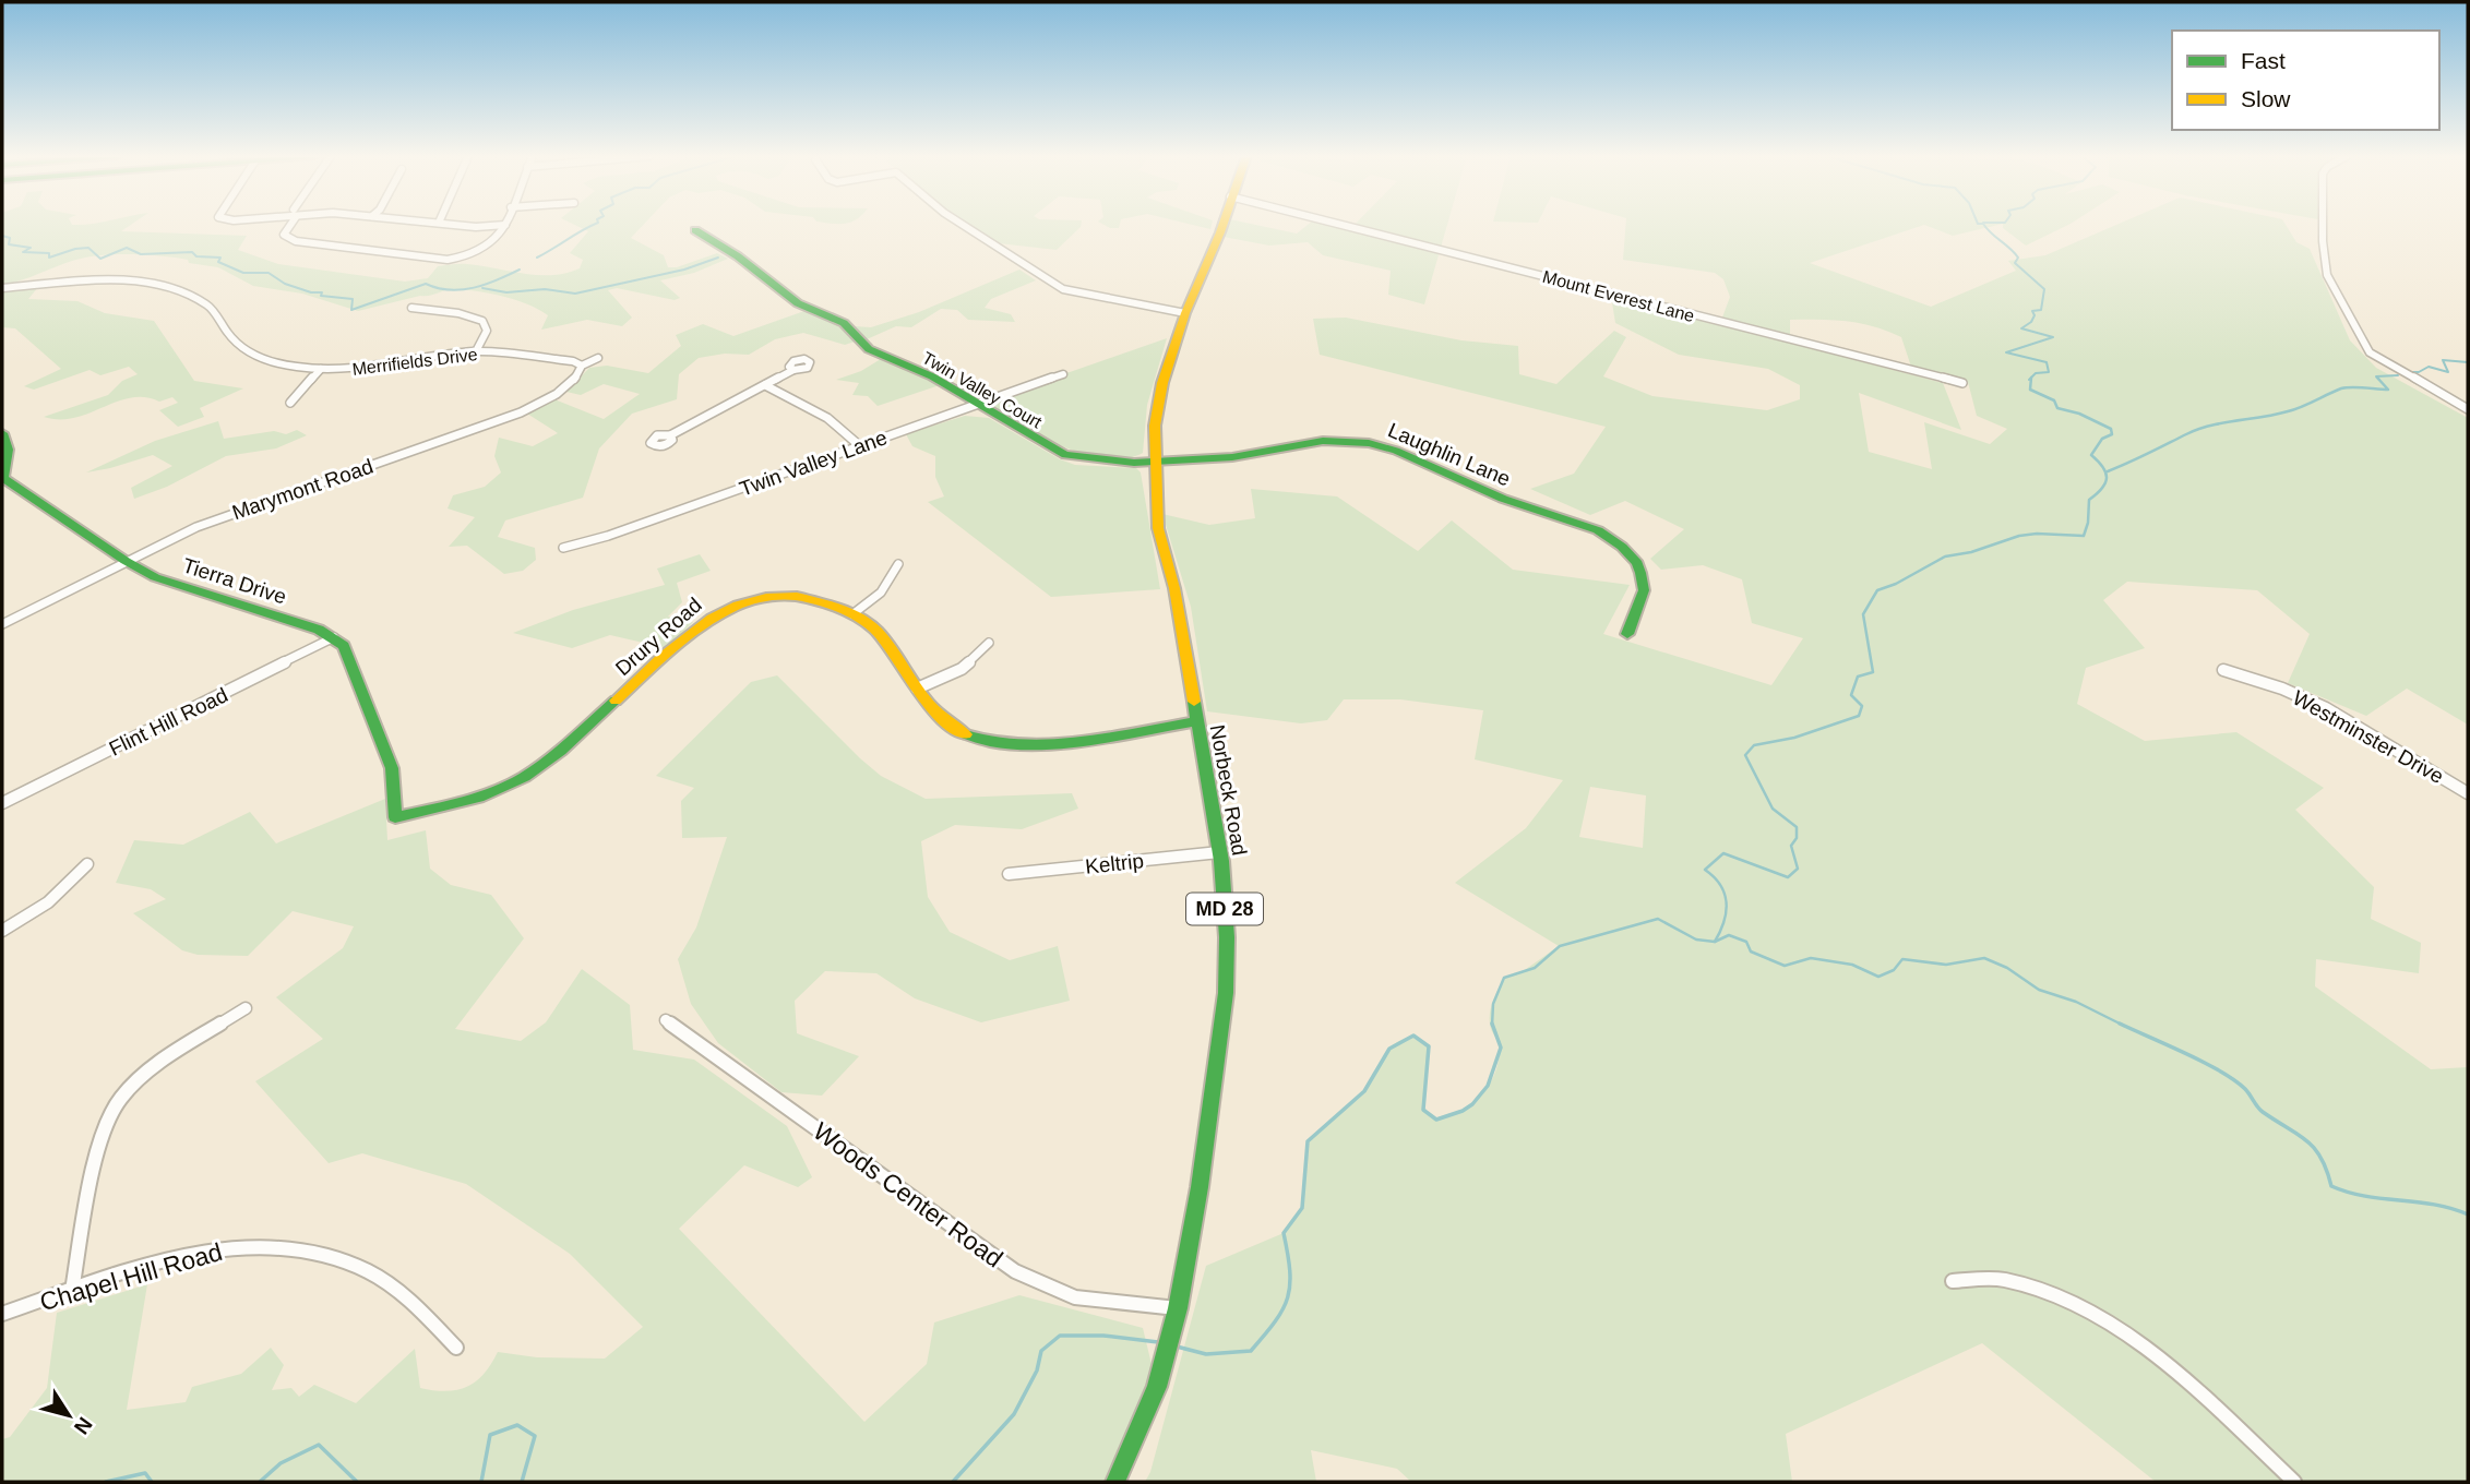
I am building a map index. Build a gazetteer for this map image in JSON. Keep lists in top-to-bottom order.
{
  "streets": {
    "main road": [
      "Twin Valley Court",
      "Laughlin Lane",
      "Tierra Drive",
      "Drury Road",
      "Norbeck Road",
      "MD 28"
    ],
    "street": [
      "Mount Everest Lane",
      "Merrifields Drive",
      "Twin Valley Lane",
      "Marymont Road",
      "Flint Hill Road",
      "Westminster Drive",
      "Keltrip",
      "Woods Center Road",
      "Chapel Hill Road"
    ]
  },
  "crossings": [
    ["Merrifields Drive", "Marymont Road"],
    ["Twin Valley Court", "Laughlin Lane"],
    ["Twin Valley Court", "Twin Valley Lane"],
    ["Twin Valley Court", "Norbeck Road"],
    ["Laughlin Lane", "Norbeck Road"],
    ["Marymont Road", "Tierra Drive"],
    ["Tierra Drive", "Drury Road"],
    ["Tierra Drive", "Flint Hill Road"],
    ["Drury Road", "Flint Hill Road"],
    ["Drury Road", "Norbeck Road"],
    ["Norbeck Road", "Keltrip"],
    ["Norbeck Road", "Woods Center Road"]
  ],
  "legend": ["Fast", "Slow"],
  "north": "bottom right"
}
